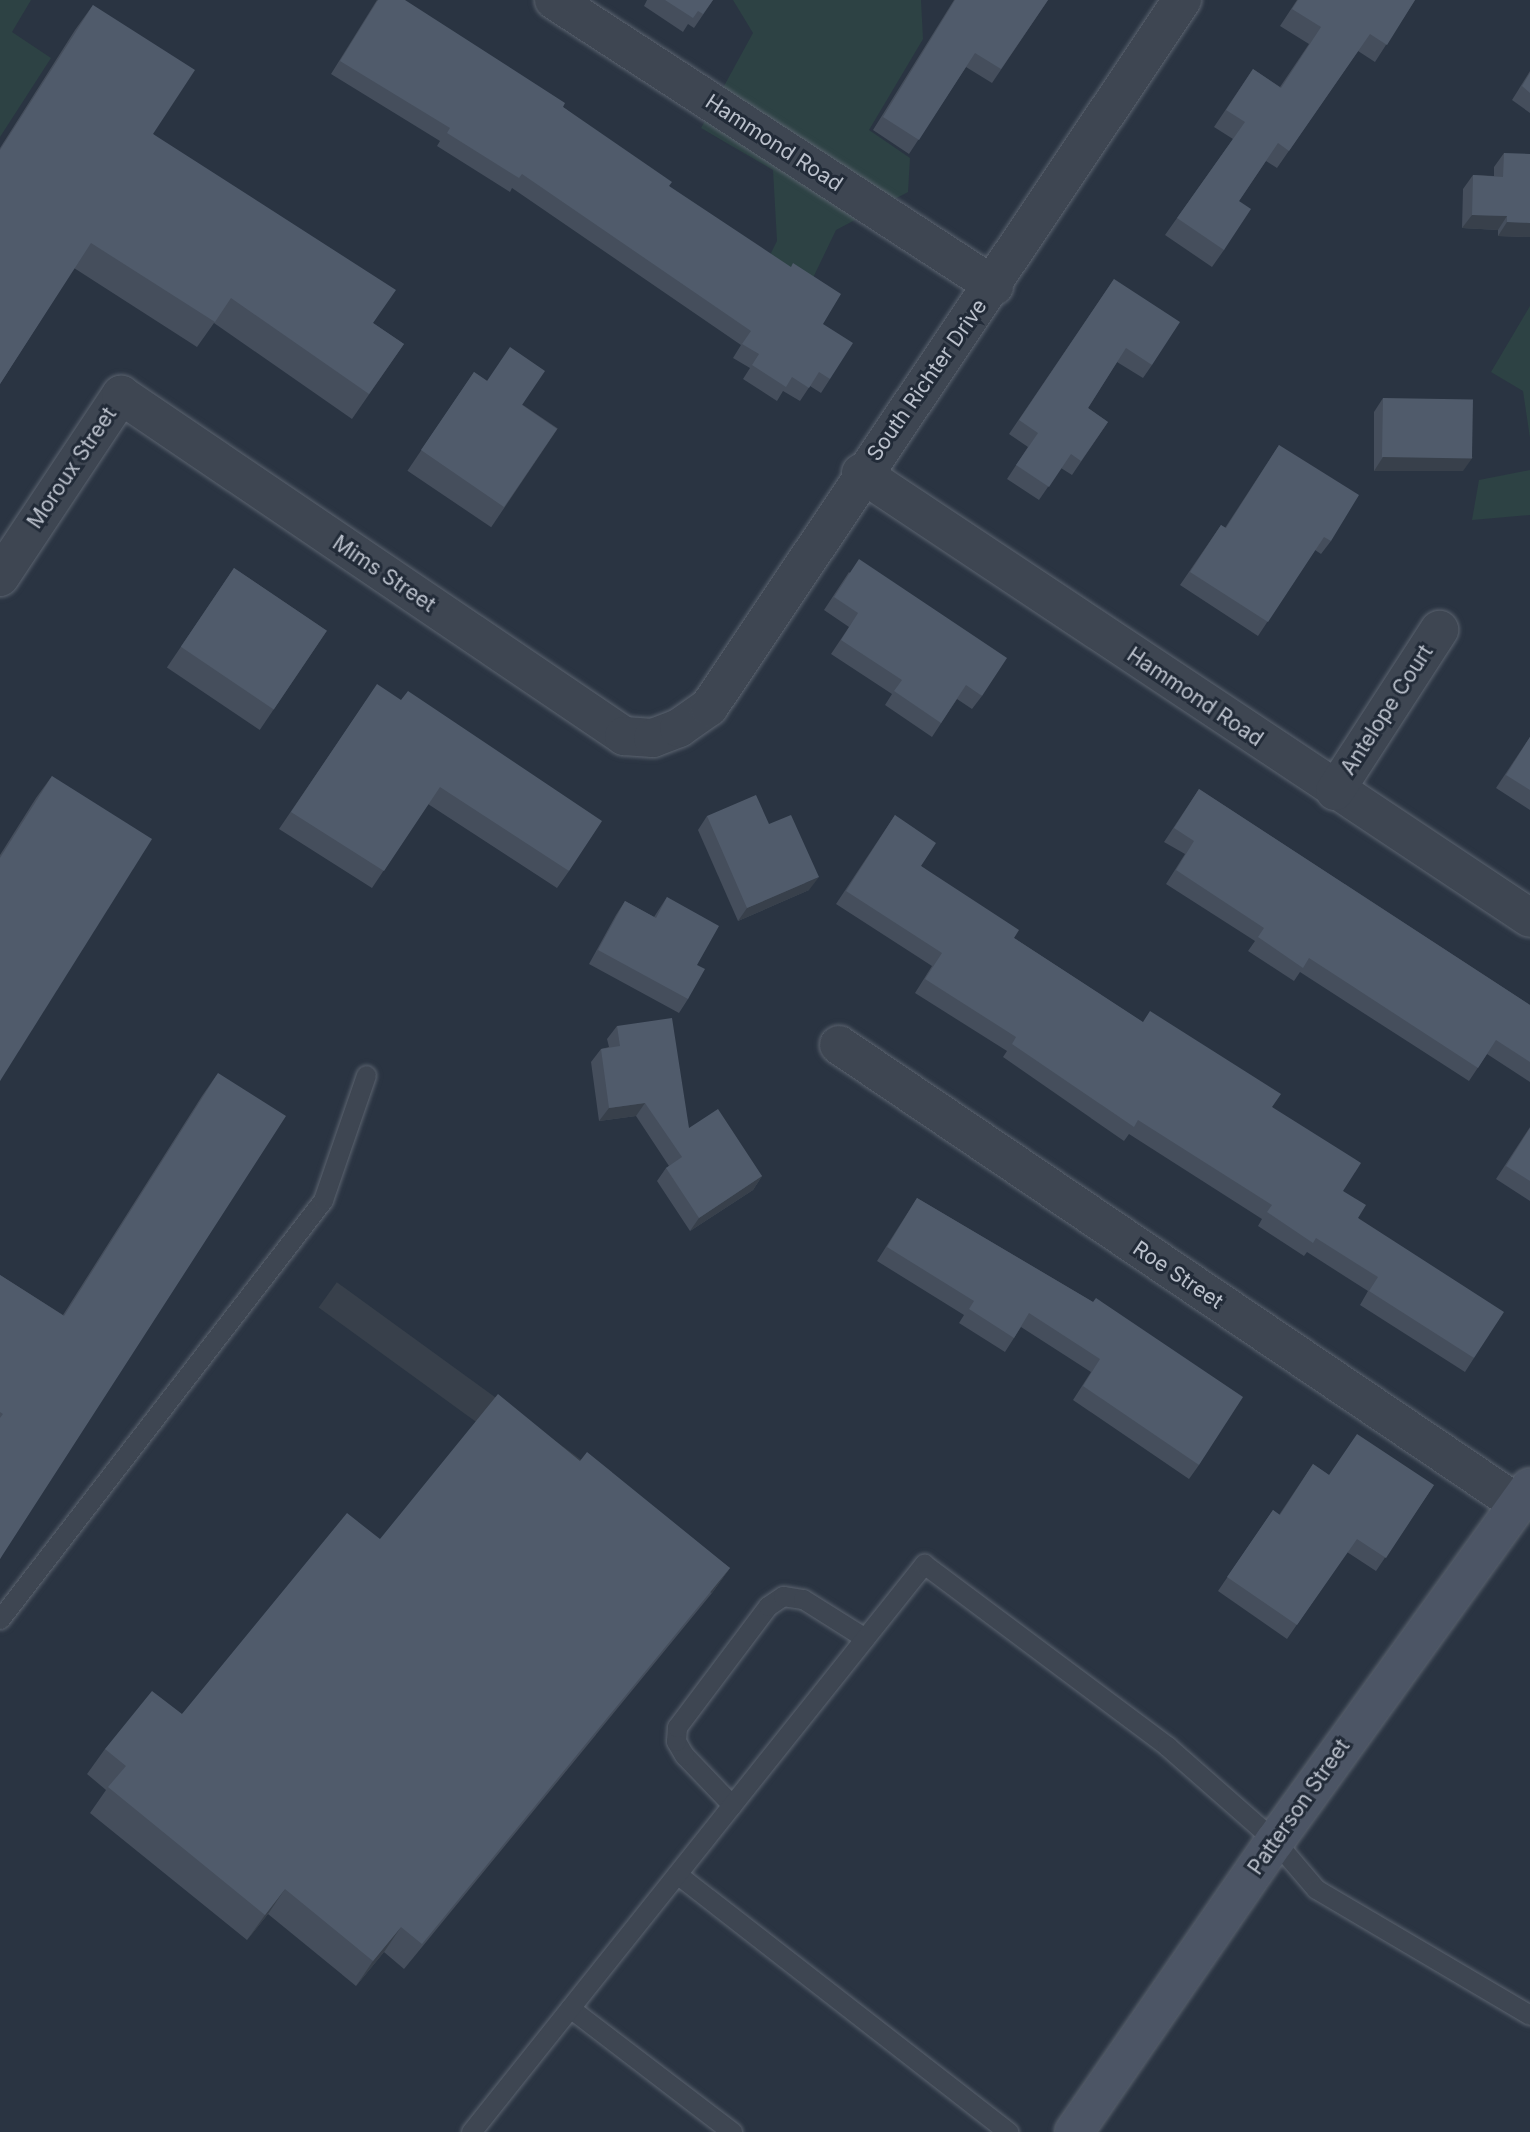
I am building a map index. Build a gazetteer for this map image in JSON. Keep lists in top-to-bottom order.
{
  "streets": {
    "street": [
      "Hammond Road",
      "South Richter Drive",
      "Moroux Street",
      "Mims Street",
      "Antelope Court",
      "Roe Street",
      "Patterson Street"
    ]
  },
  "crossings": [
    ["Hammond Road", "South Richter Drive"],
    ["Hammond Road", "Antelope Court"],
    ["South Richter Drive", "Mims Street"],
    ["Moroux Street", "Mims Street"],
    ["Roe Street", "Patterson Street"]
  ]
}
